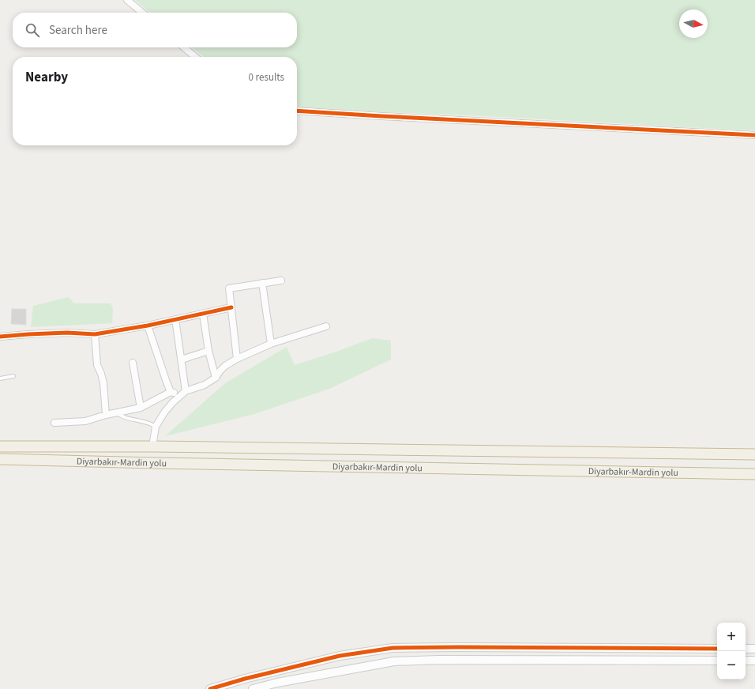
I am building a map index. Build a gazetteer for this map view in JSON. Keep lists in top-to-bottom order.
{
  "streets": {
    "highway": ["Diyarbakır-Mardin yolu"]
  },
  "north": "right",
  "page": {
    "search": "Search here",
    "heading": ["Nearby", "0 results"],
    "map_buttons": ["+", "−"]
  }
}
